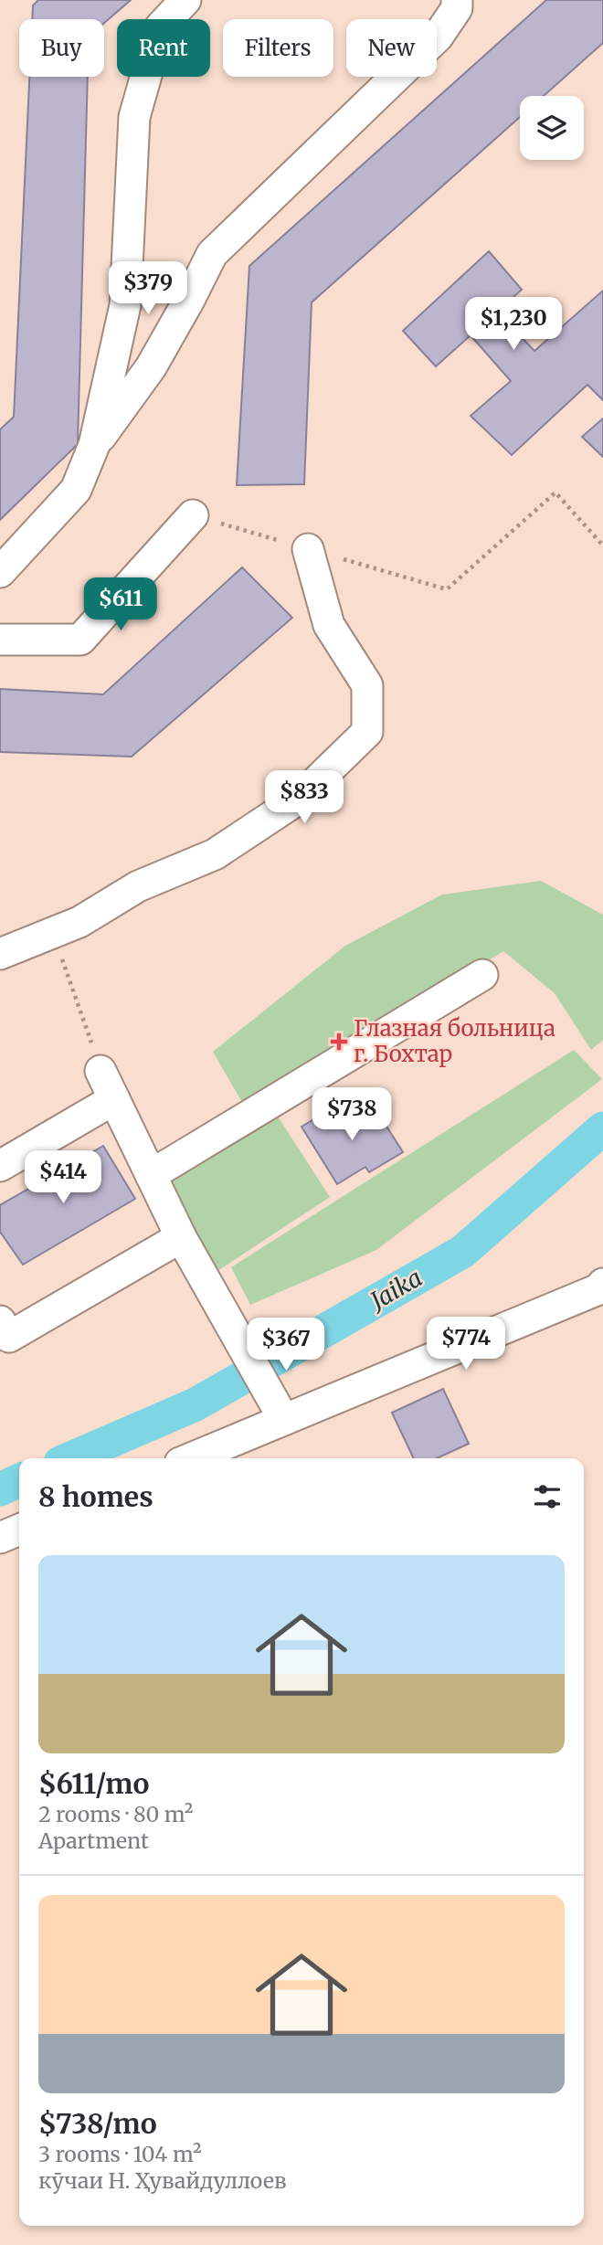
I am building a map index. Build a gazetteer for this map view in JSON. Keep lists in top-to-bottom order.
{
  "water": ["Jaika"],
  "places": {
    "health": ["Глазная больница г. Бохтар"]
  },
  "page": {
    "chip": [
      "Buy",
      "Rent",
      "Filters",
      "New"
    ],
    "price": [
      "$379",
      "$1,230",
      "$611",
      "$833",
      "$738",
      "$414",
      "$774",
      "$367"
    ],
    "heading": "8 homes",
    "list": [
      {
        "name": "$611/mo",
        "note": "2 rooms · 80 m² · Apartment"
      },
      {
        "name": "$738/mo",
        "note": "3 rooms · 104 m² · кӯчаи Н. Ҳувайдуллоев"
      }
    ]
  }
}
